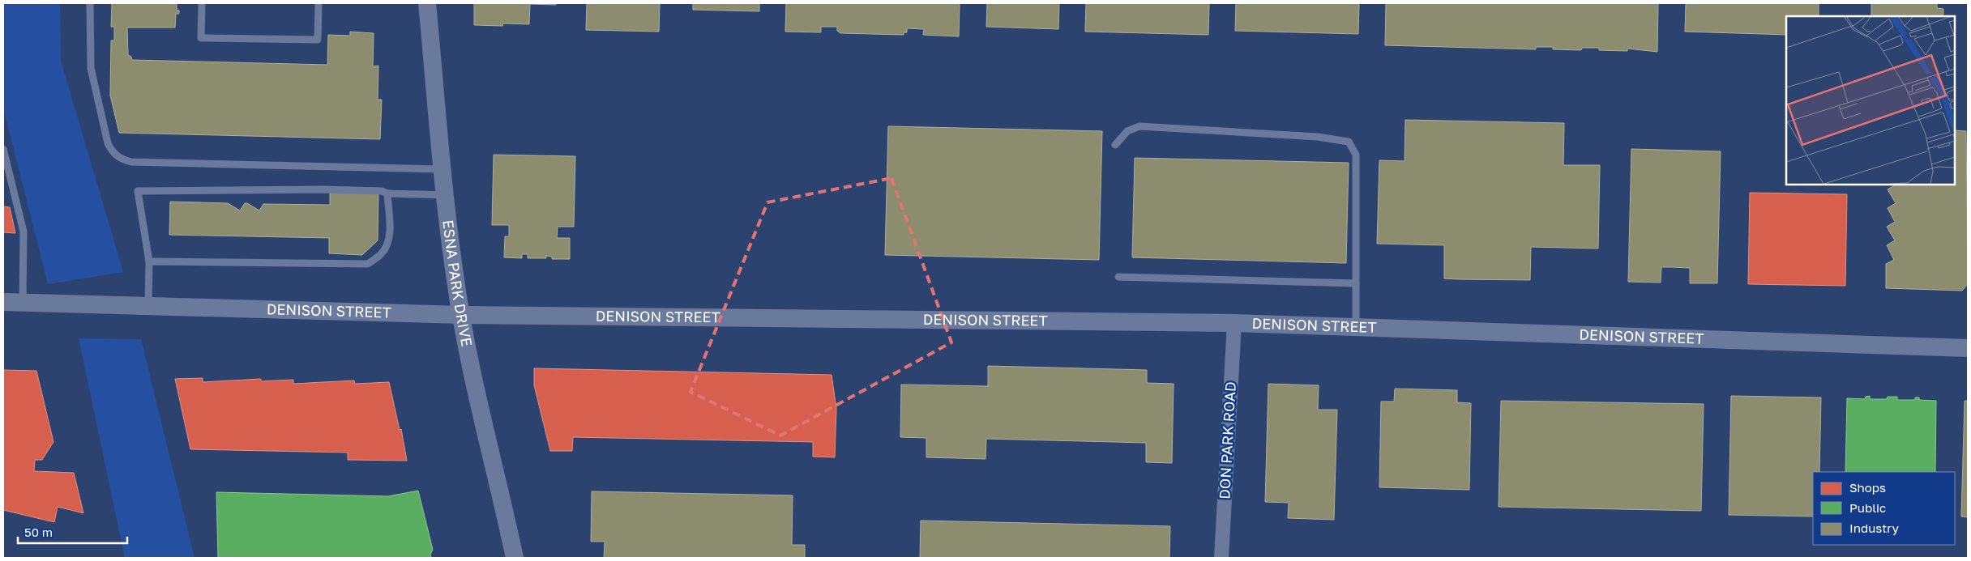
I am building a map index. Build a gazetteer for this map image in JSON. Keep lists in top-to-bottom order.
{
  "streets": {
    "street": ["ESNA PARK DRIVE", "DENISON STREET", "DON PARK ROAD"]
  },
  "crossings": [
    ["ESNA PARK DRIVE", "DENISON STREET"],
    ["DENISON STREET", "DON PARK ROAD"]
  ],
  "legend": ["Shops", "Public", "Industry"],
  "scale_bar": "50 m"
}
